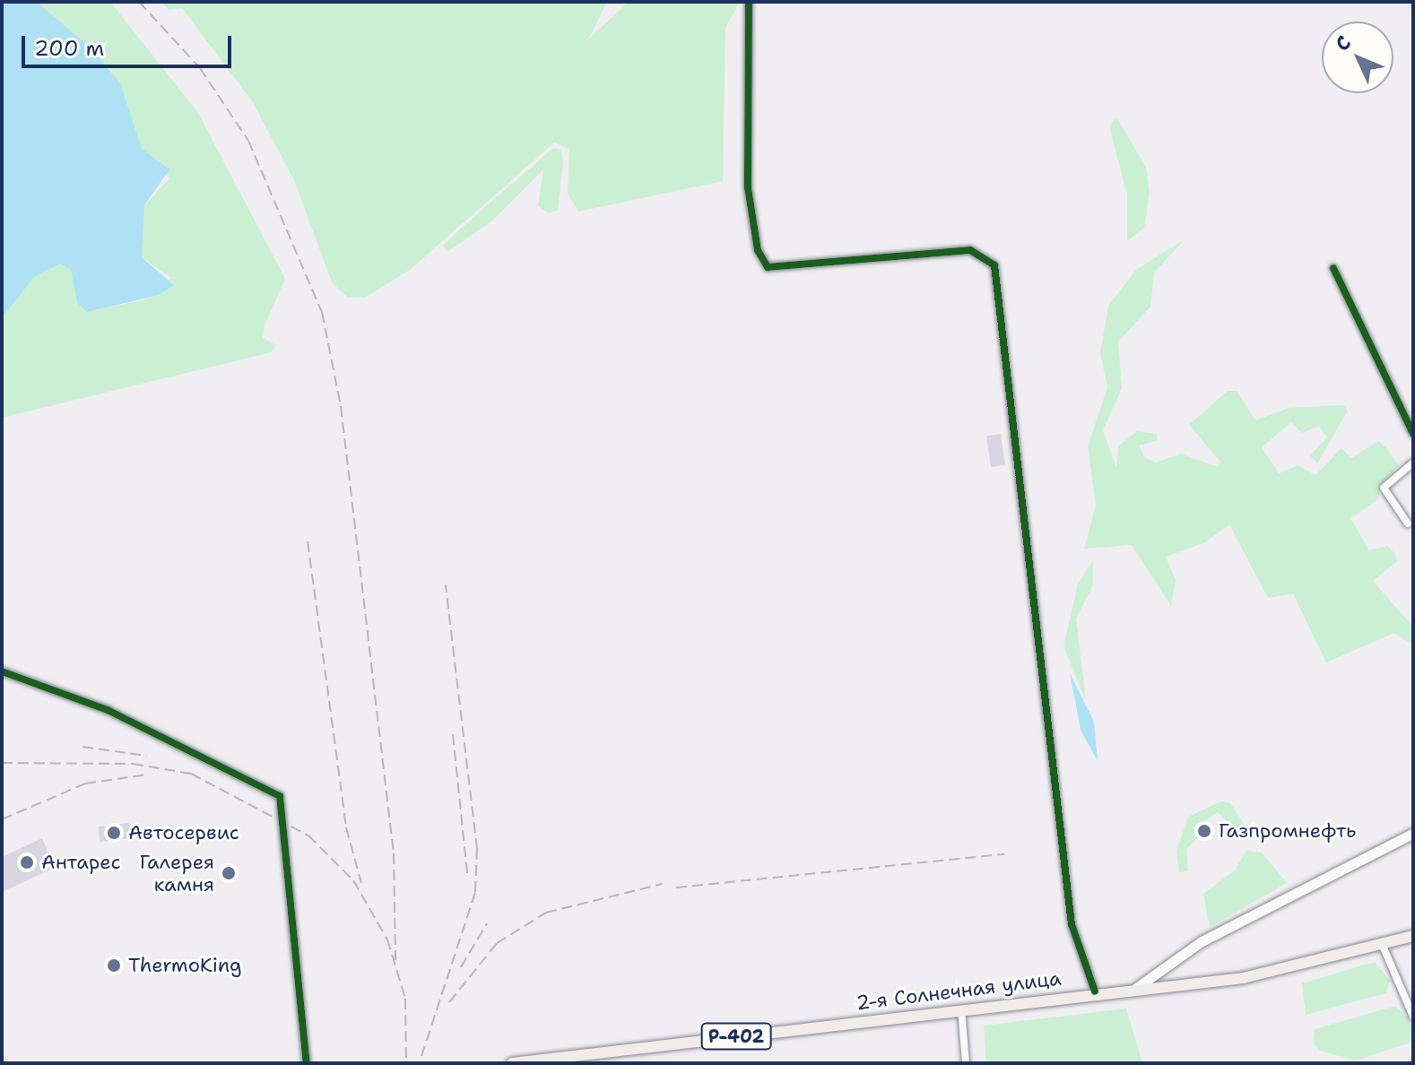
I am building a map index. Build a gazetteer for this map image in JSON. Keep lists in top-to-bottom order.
{
  "streets": {
    "main road": ["2-я Солнечная улица", "Р-402"]
  },
  "crossings": [
    ["2-я Солнечная улица", "Р-402"]
  ],
  "places": [
    "Газпромнефть",
    "Автосервис",
    "Антарес",
    "Галерея камня",
    "ThermoKing"
  ],
  "scale_bar": "200 m",
  "north": "top left"
}
